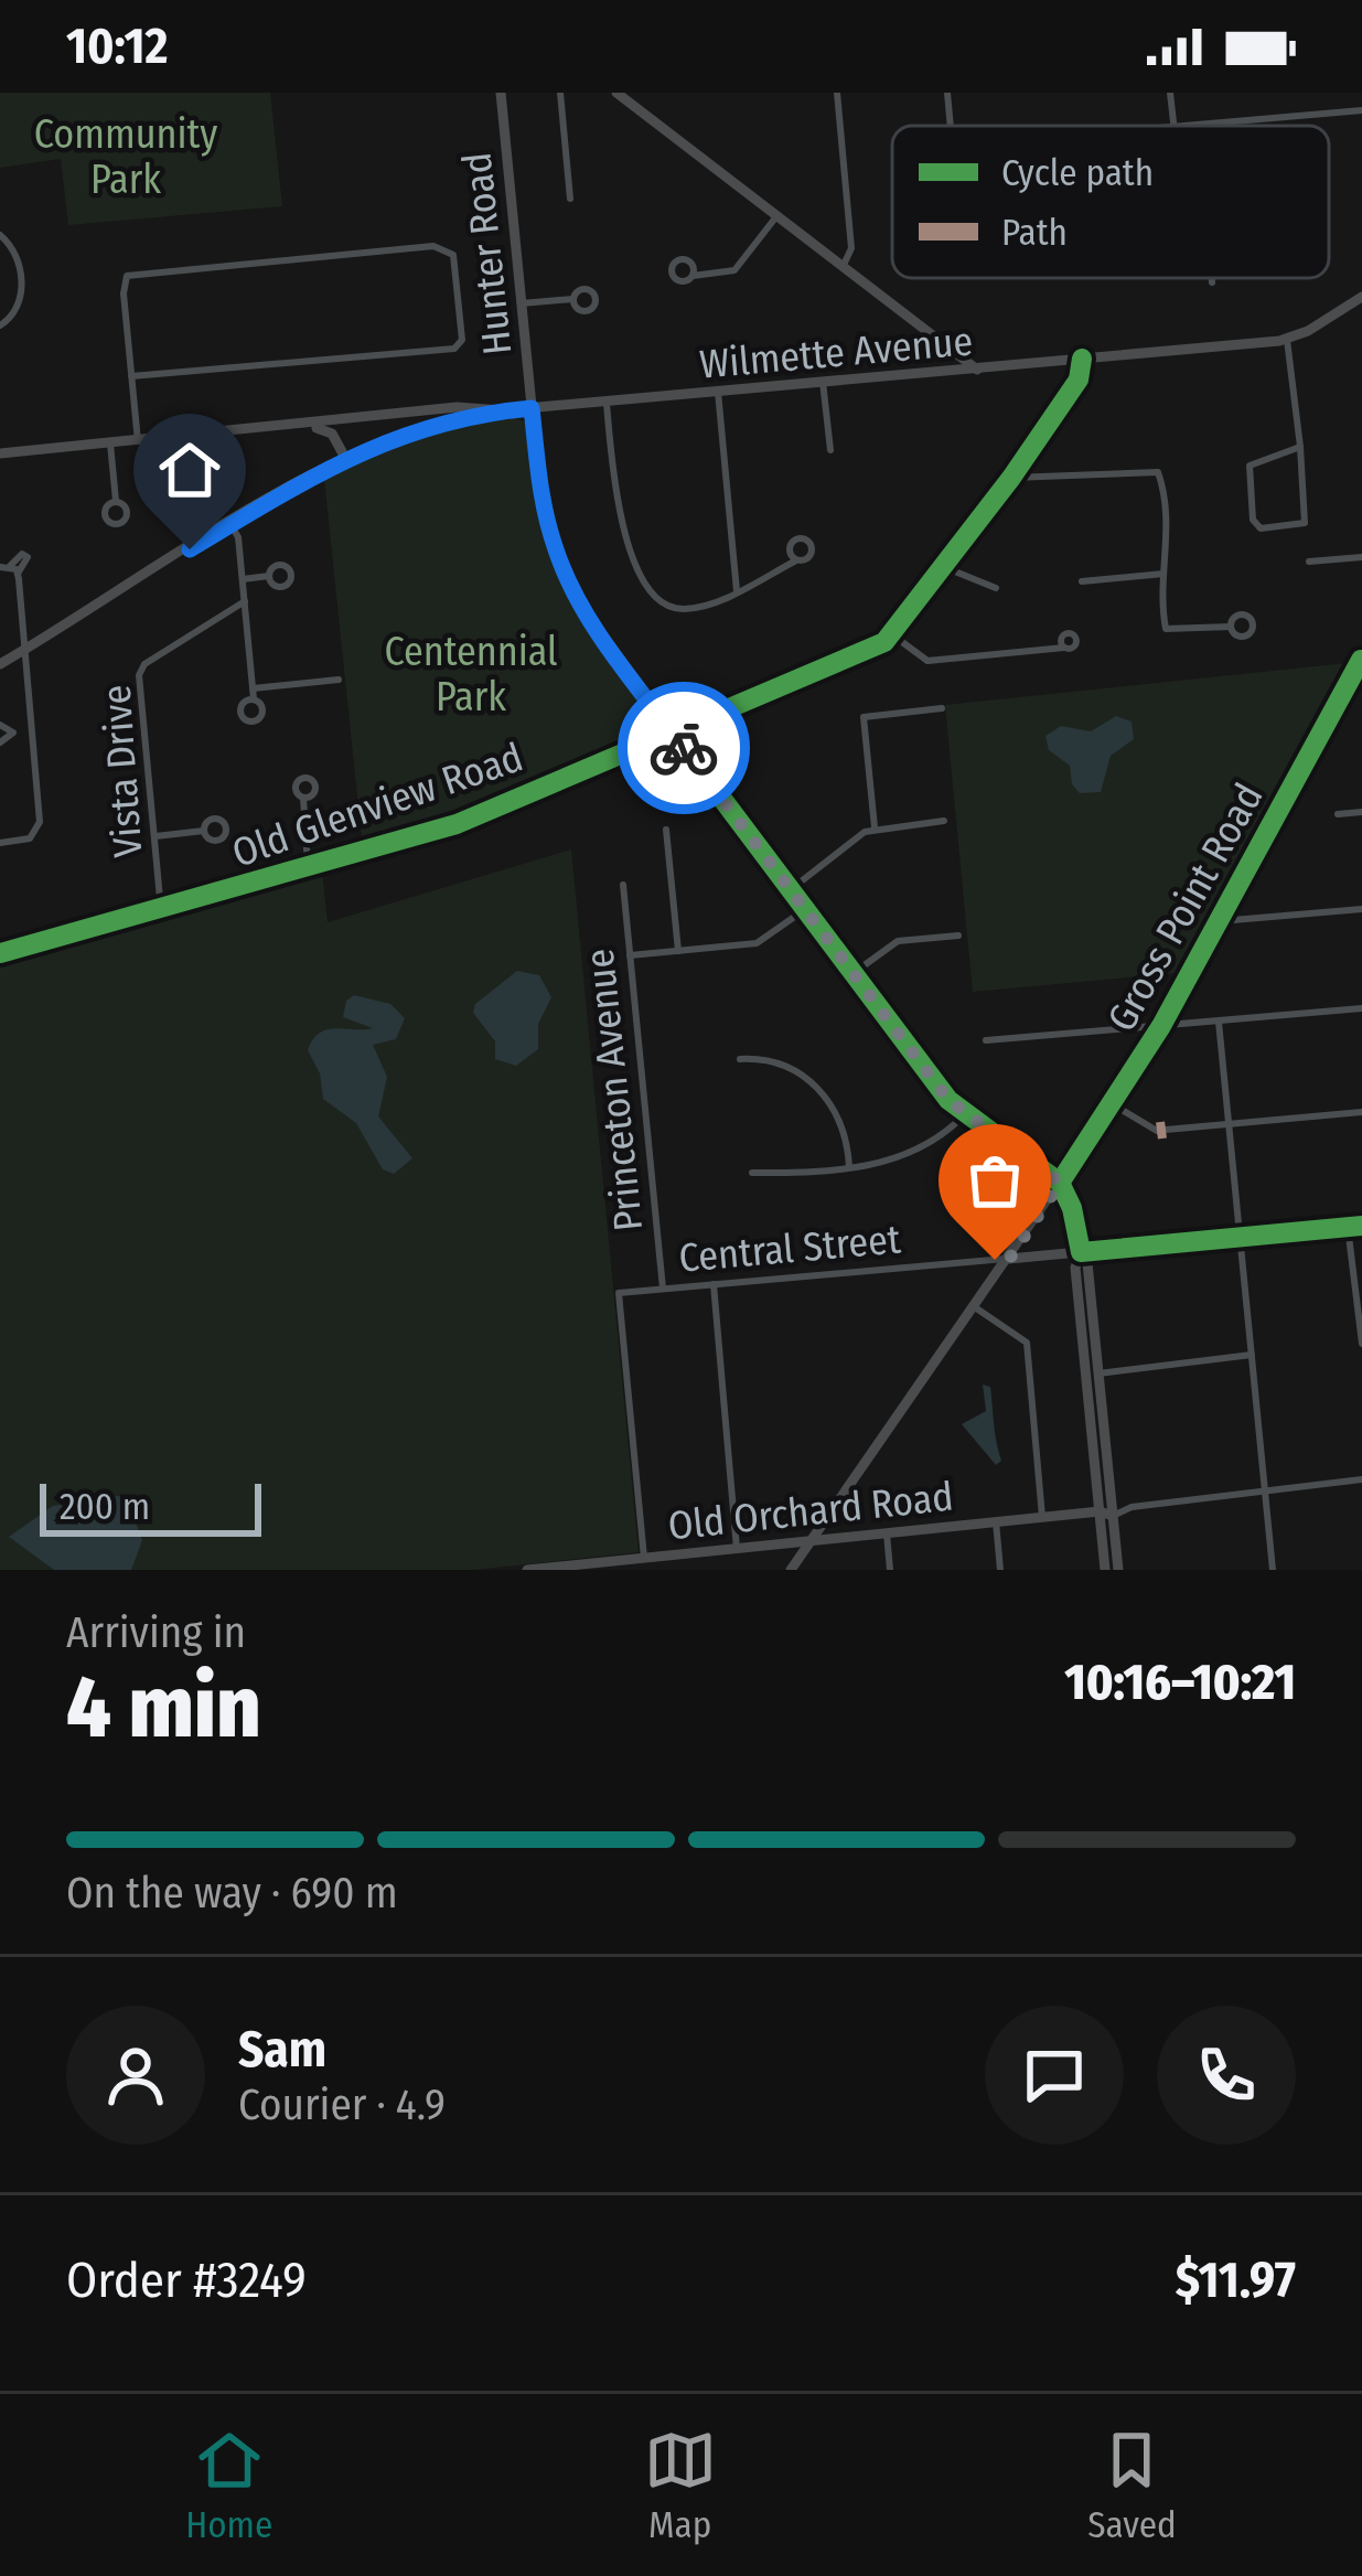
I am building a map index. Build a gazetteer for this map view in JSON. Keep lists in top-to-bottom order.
{
  "streets": {
    "main road": [
      "Hunter Road",
      "Wilmette Avenue",
      "Old Glenview Road",
      "Gross Point Road",
      "Central Street",
      "Old Orchard Road"
    ],
    "street": ["Vista Drive", "Princeton Avenue"]
  },
  "crossings": [
    ["Hunter Road", "Wilmette Avenue"],
    ["Hunter Road", "Old Glenview Road"],
    ["Hunter Road", "Gross Point Road"],
    ["Wilmette Avenue", "Old Glenview Road"],
    ["Vista Drive", "Old Glenview Road"],
    ["Gross Point Road", "Central Street"],
    ["Gross Point Road", "Old Orchard Road"],
    ["Princeton Avenue", "Central Street"],
    ["Central Street", "Old Orchard Road"]
  ],
  "parks": ["Community Park", "Centennial Park"],
  "legend": ["Cycle path", "Path"],
  "scale_bar": "200 m",
  "page": {
    "status": "10:12",
    "scale": "200 m",
    "heading": ["4 min", "Arriving in", "10:16–10:21"],
    "panel": [
      "Sam",
      "Courier · 4.9",
      "Order #3249",
      "$11.97"
    ],
    "bar": "On the way · 690 m",
    "tabs": ["Home", "Map", "Saved"]
  }
}
